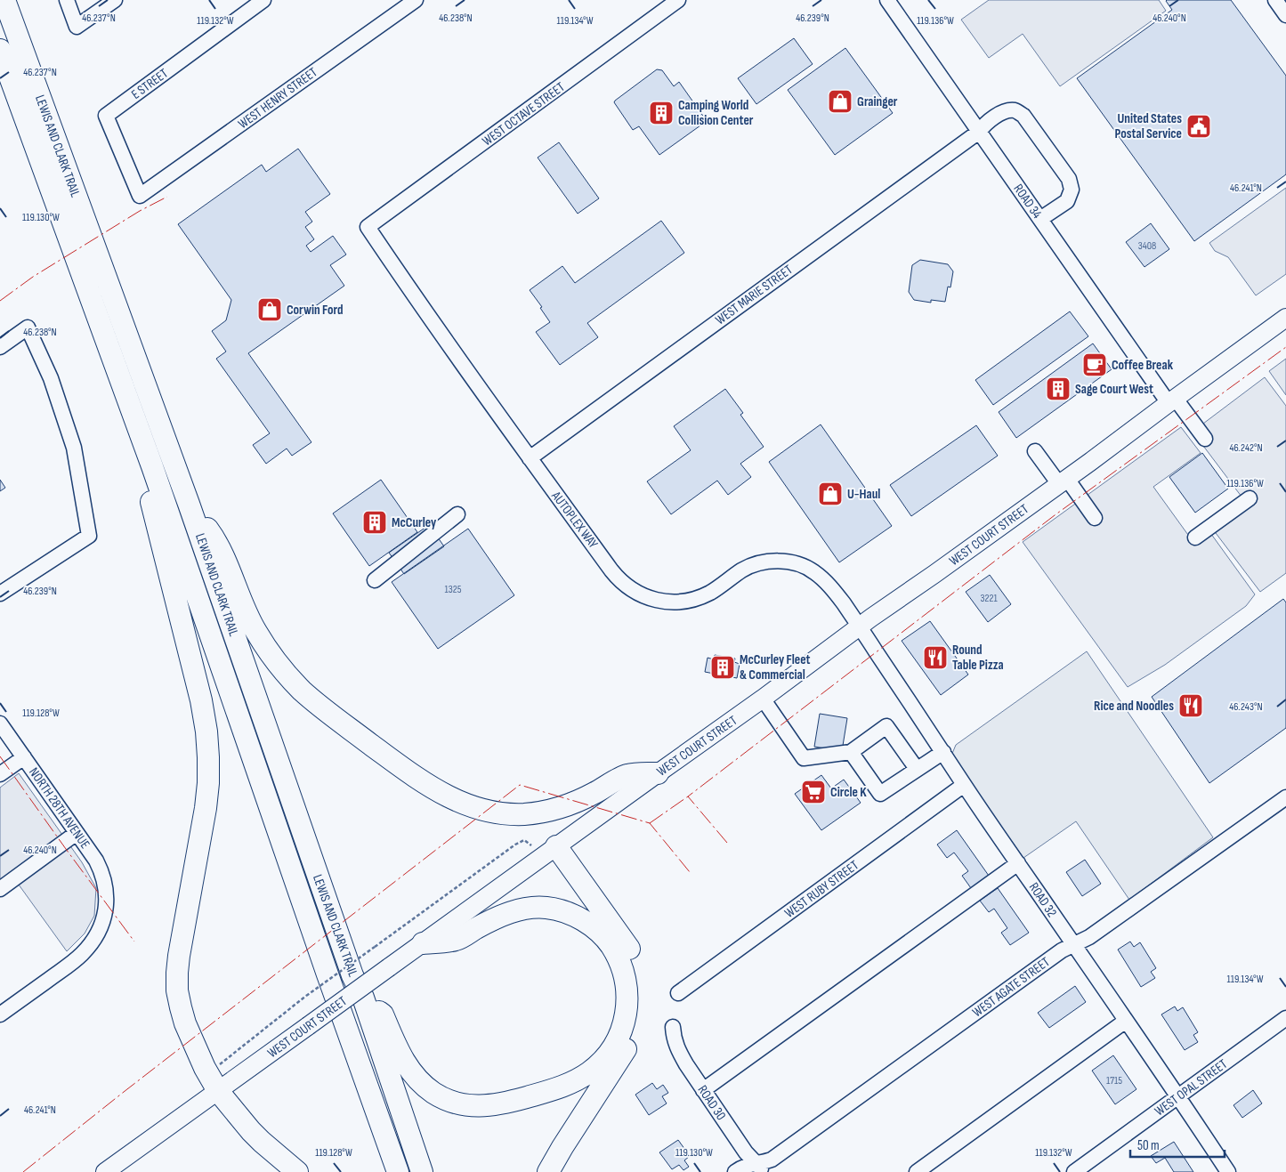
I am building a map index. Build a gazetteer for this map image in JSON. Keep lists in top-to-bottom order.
{
  "streets": {
    "highway": ["LEWIS AND CLARK TRAIL"],
    "main road": ["WEST COURT STREET"],
    "street": [
      "E STREET",
      "WEST HENRY STREET",
      "WEST OCTAVE STREET",
      "ROAD 34",
      "WEST MARIE STREET",
      "AUTOPLEX WAY",
      "NORTH 28TH AVENUE",
      "WEST RUBY STREET",
      "ROAD 32",
      "WEST AGATE STREET",
      "WEST OPAL STREET",
      "ROAD 30"
    ]
  },
  "crossings": [
    ["E STREET", "WEST HENRY STREET"],
    ["WEST OCTAVE STREET", "AUTOPLEX WAY"],
    ["ROAD 34", "WEST MARIE STREET"],
    ["ROAD 34", "WEST COURT STREET"],
    ["WEST MARIE STREET", "AUTOPLEX WAY"],
    ["AUTOPLEX WAY", "WEST COURT STREET"],
    ["AUTOPLEX WAY", "ROAD 32"],
    ["WEST COURT STREET", "ROAD 32"],
    ["WEST RUBY STREET", "ROAD 32"],
    ["ROAD 32", "WEST AGATE STREET"],
    ["ROAD 32", "WEST OPAL STREET"],
    ["WEST AGATE STREET", "ROAD 30"]
  ],
  "places": {
    "shop": ["Grainger", "Corwin Ford", "U-Haul"],
    "building": [
      "Camping World Collision Center",
      "Sage Court West",
      "McCurley",
      "McCurley Fleet & Commercial"
    ],
    "public building": ["United States Postal Service"],
    "cafe": ["Coffee Break"],
    "restaurant": ["Round Table Pizza", "Rice and Noodles"],
    "supermarket": ["Circle K"]
  },
  "house_numbers": [
    "3408",
    "1325",
    "3221",
    "1715"
  ],
  "scale_bar": "50 m",
  "coordinates": [
    "46.237°N",
    "46.238°N",
    "46.239°N",
    "46.240°N",
    "119.134°W",
    "119.136°W",
    "119.132°W",
    "46.241°N",
    "119.130°W",
    "46.242°N",
    "46.243°N",
    "119.128°W"
  ]
}
